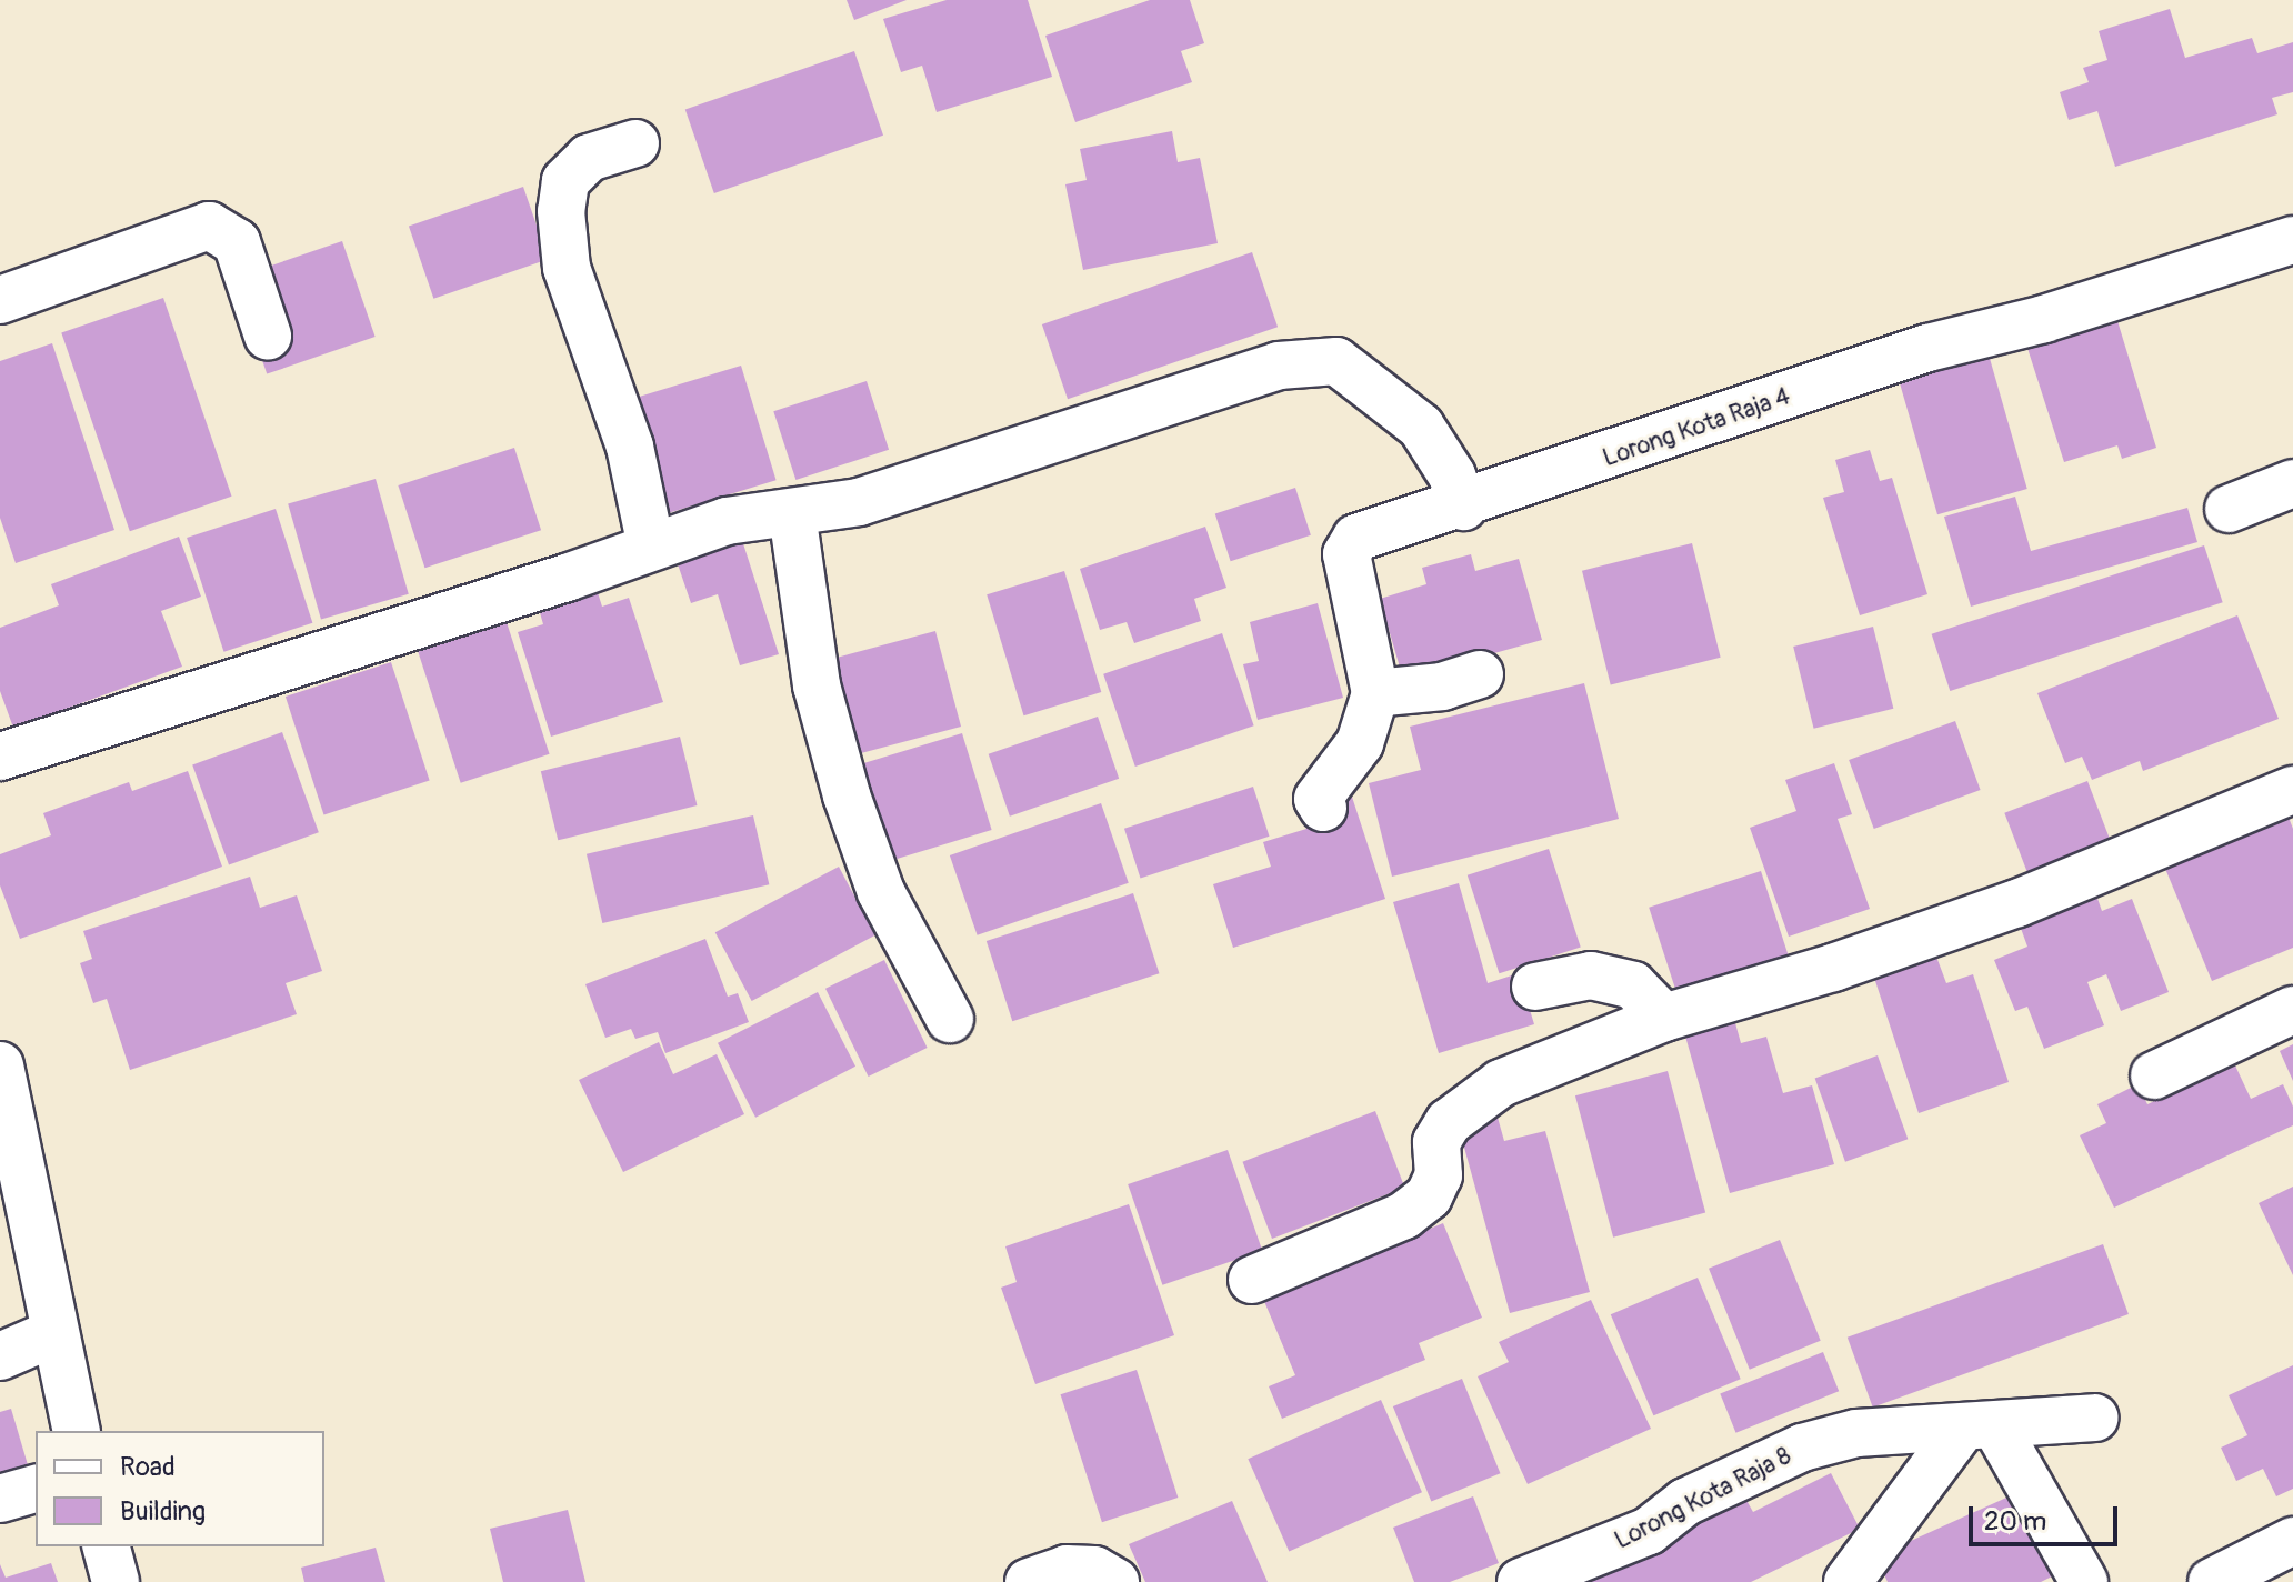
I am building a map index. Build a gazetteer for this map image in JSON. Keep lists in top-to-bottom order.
{
  "streets": {
    "street": ["Lorong Kota Raja 4", "Lorong Kota Raja 8"]
  },
  "legend": ["Road", "Building"],
  "scale_bar": "20 m"
}
